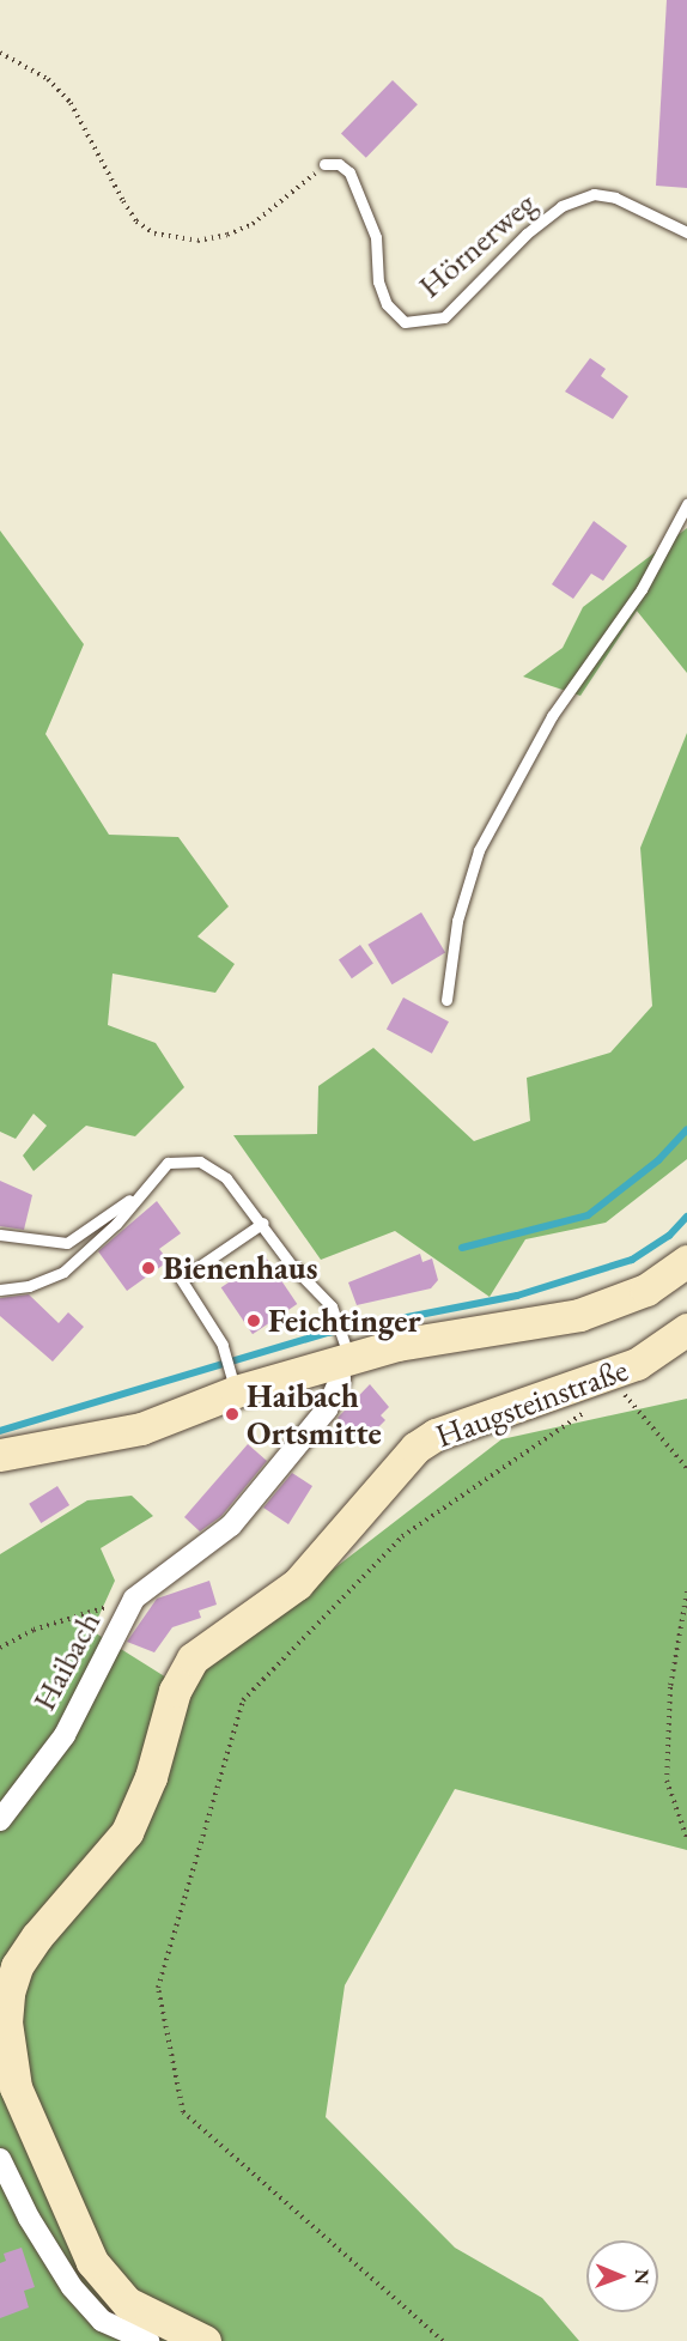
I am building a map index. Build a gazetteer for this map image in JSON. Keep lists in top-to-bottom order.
{
  "streets": {
    "main road": ["Haugsteinstraße"],
    "street": ["Haibach"],
    "lane": ["Hörnerweg"]
  },
  "places": ["Bienenhaus", "Feichtinger", "Haibach Ortsmitte"],
  "north": "right"
}
